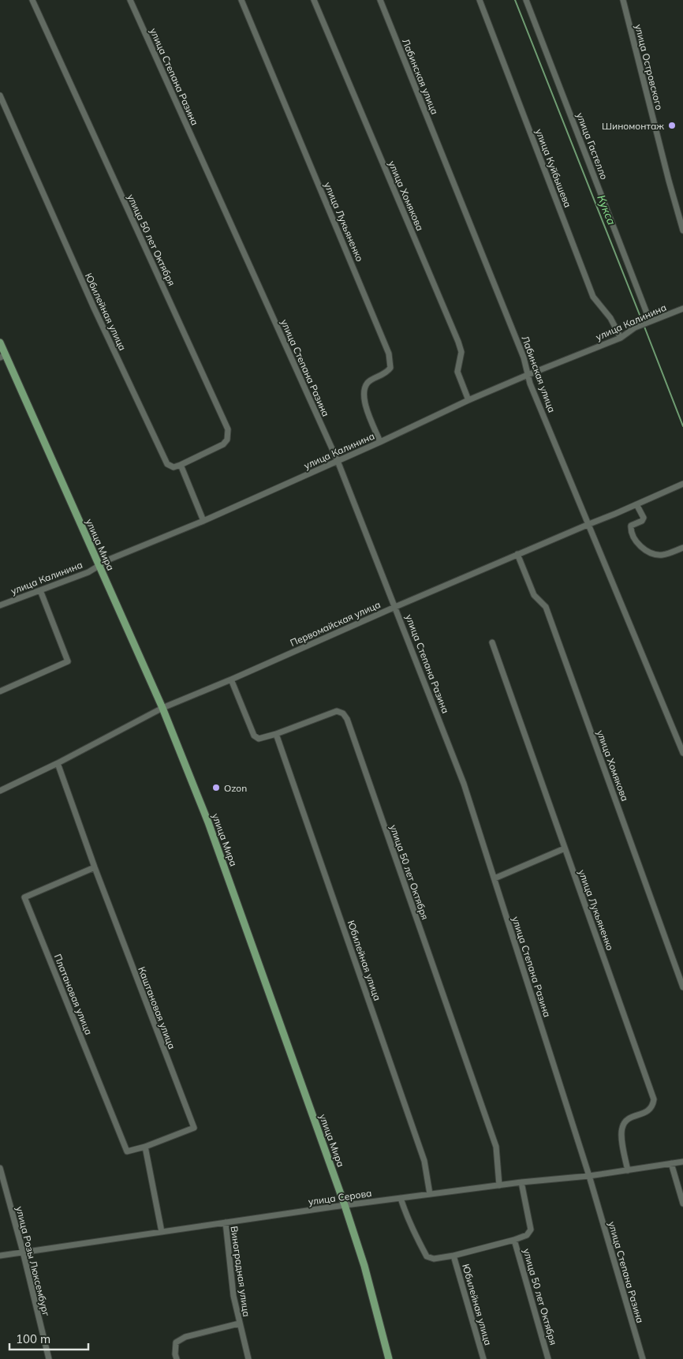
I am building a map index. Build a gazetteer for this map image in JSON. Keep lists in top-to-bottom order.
{
  "streets": {
    "main road": ["улица Мира"],
    "street": [
      "улица Островского",
      "улица Степана Разина",
      "Лабинская улица",
      "улица Гастелло",
      "улица Куйбышева",
      "улица Хомякова",
      "улица Лукьяненко",
      "улица 50 лет Октября",
      "Юбилейная улица",
      "улица Калинина",
      "Первомайская улица",
      "Платановая улица",
      "Каштановая улица",
      "улица Серова",
      "улица Розы Люксембург",
      "Виноградная улица"
    ]
  },
  "crossings": [
    ["улица Степана Разина", "улица Калинина"],
    ["улица Степана Разина", "Первомайская улица"],
    ["улица Степана Разина", "улица Серова"],
    ["Лабинская улица", "улица Калинина"],
    ["Лабинская улица", "Первомайская улица"],
    ["улица Гастелло", "улица Калинина"],
    ["улица Куйбышева", "улица Калинина"],
    ["улица Хомякова", "улица Калинина"],
    ["улица Хомякова", "Первомайская улица"],
    ["улица Лукьяненко", "улица Калинина"],
    ["улица Лукьяненко", "улица Серова"],
    ["улица 50 лет Октября", "Юбилейная улица"],
    ["улица 50 лет Октября", "Первомайская улица"],
    ["улица 50 лет Октября", "улица Серова"],
    ["Юбилейная улица", "улица Серова"],
    ["улица Калинина", "улица Мира"],
    ["улица Мира", "Первомайская улица"],
    ["улица Мира", "улица Серова"],
    ["Первомайская улица", "Каштановая улица"],
    ["Платановая улица", "Каштановая улица"],
    ["улица Серова", "улица Розы Люксембург"],
    ["улица Серова", "Виноградная улица"]
  ],
  "water": ["Кукса"],
  "places": ["Шиномонтаж", "Ozon"],
  "scale_bar": "100 m"
}
